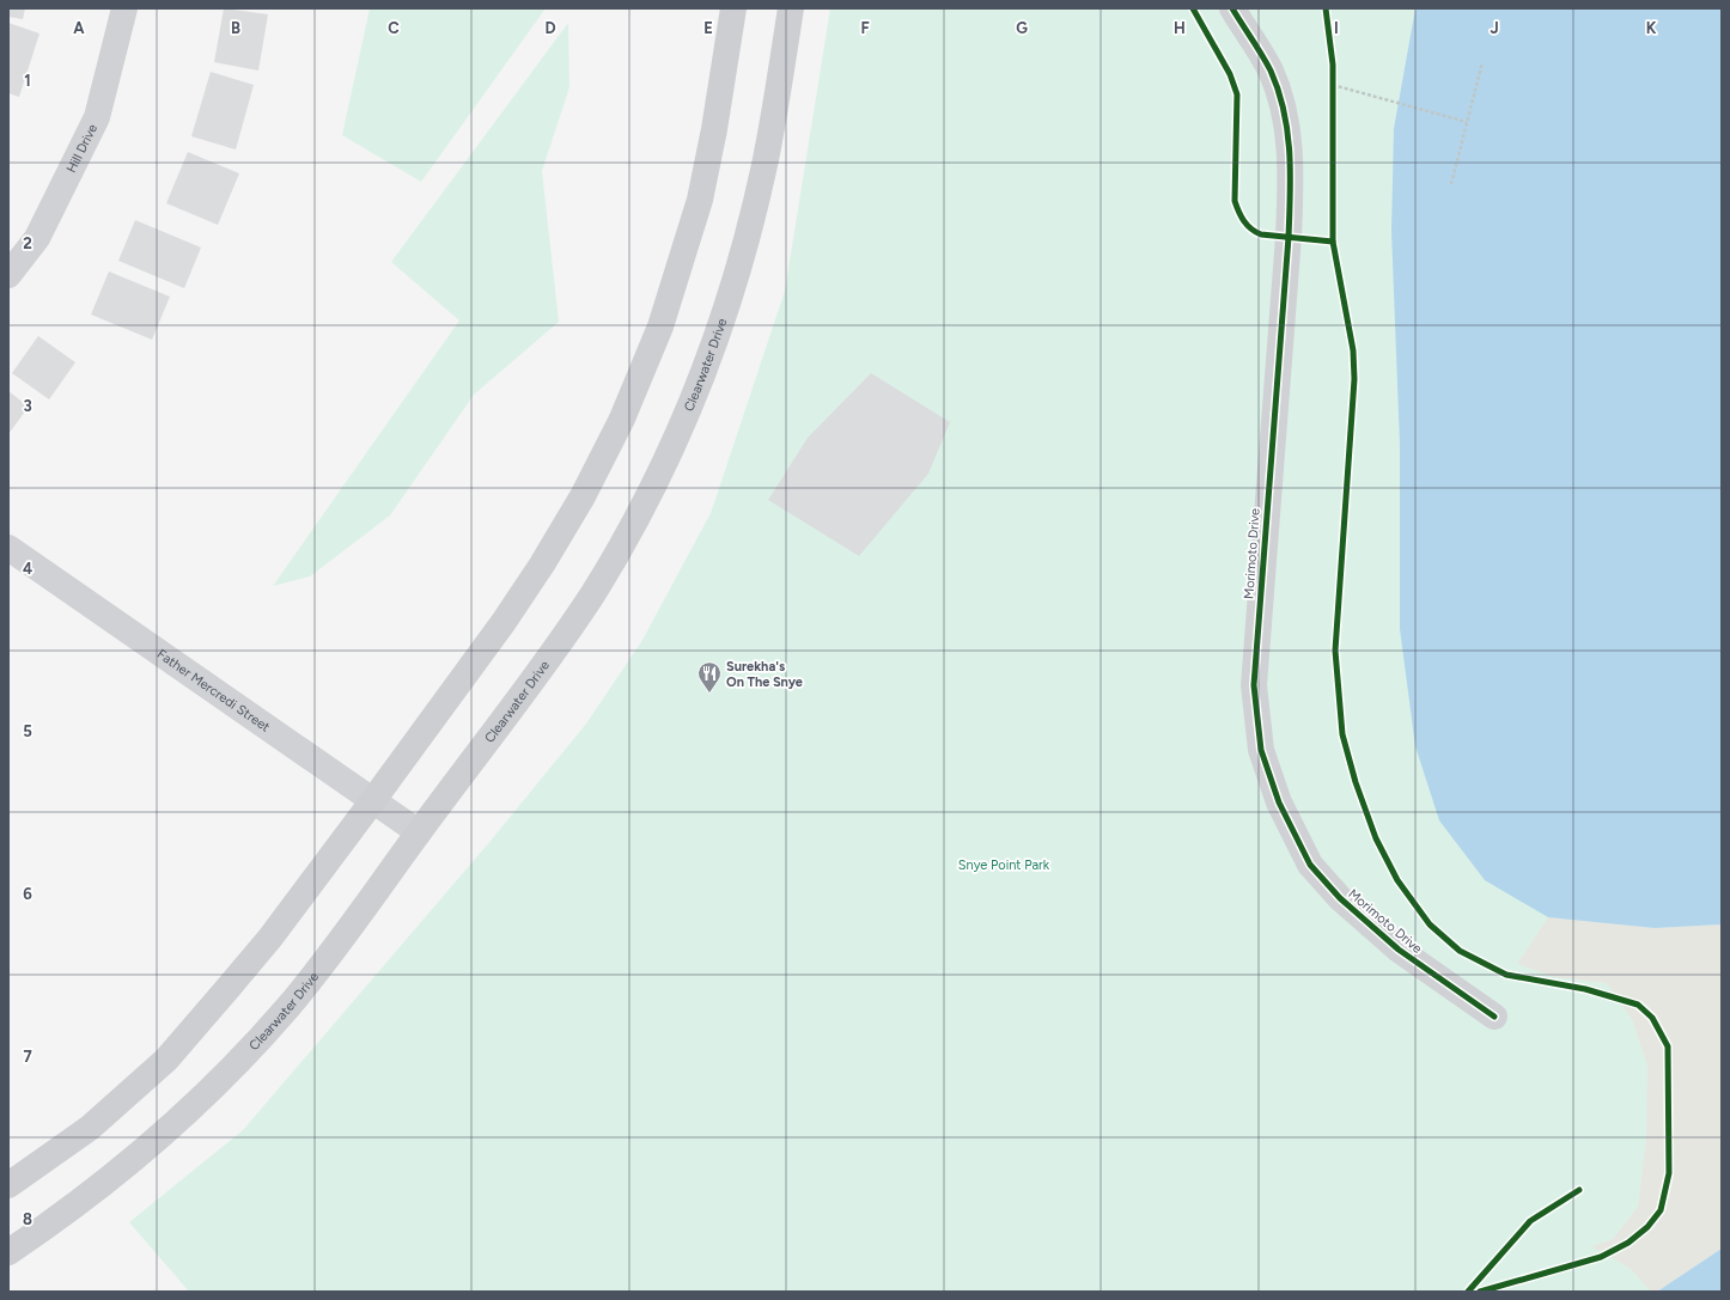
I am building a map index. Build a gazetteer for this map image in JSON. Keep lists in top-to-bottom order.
{
  "streets": {
    "main road": ["Clearwater Drive"],
    "street": ["Hill Drive", "Morimoto Drive", "Father Mercredi Street"]
  },
  "crossings": [
    ["Clearwater Drive", "Father Mercredi Street"]
  ],
  "parks": ["Snye Point Park"],
  "places": {
    "restaurant": ["Surekha's On The Snye"]
  },
  "grid": {
    "columns": [
      "A",
      "B",
      "C",
      "D",
      "E",
      "F",
      "G",
      "H",
      "I",
      "J",
      "K"
    ],
    "rows": [
      "1",
      "2",
      "3",
      "4",
      "5",
      "6",
      "7",
      "8"
    ]
  }
}
